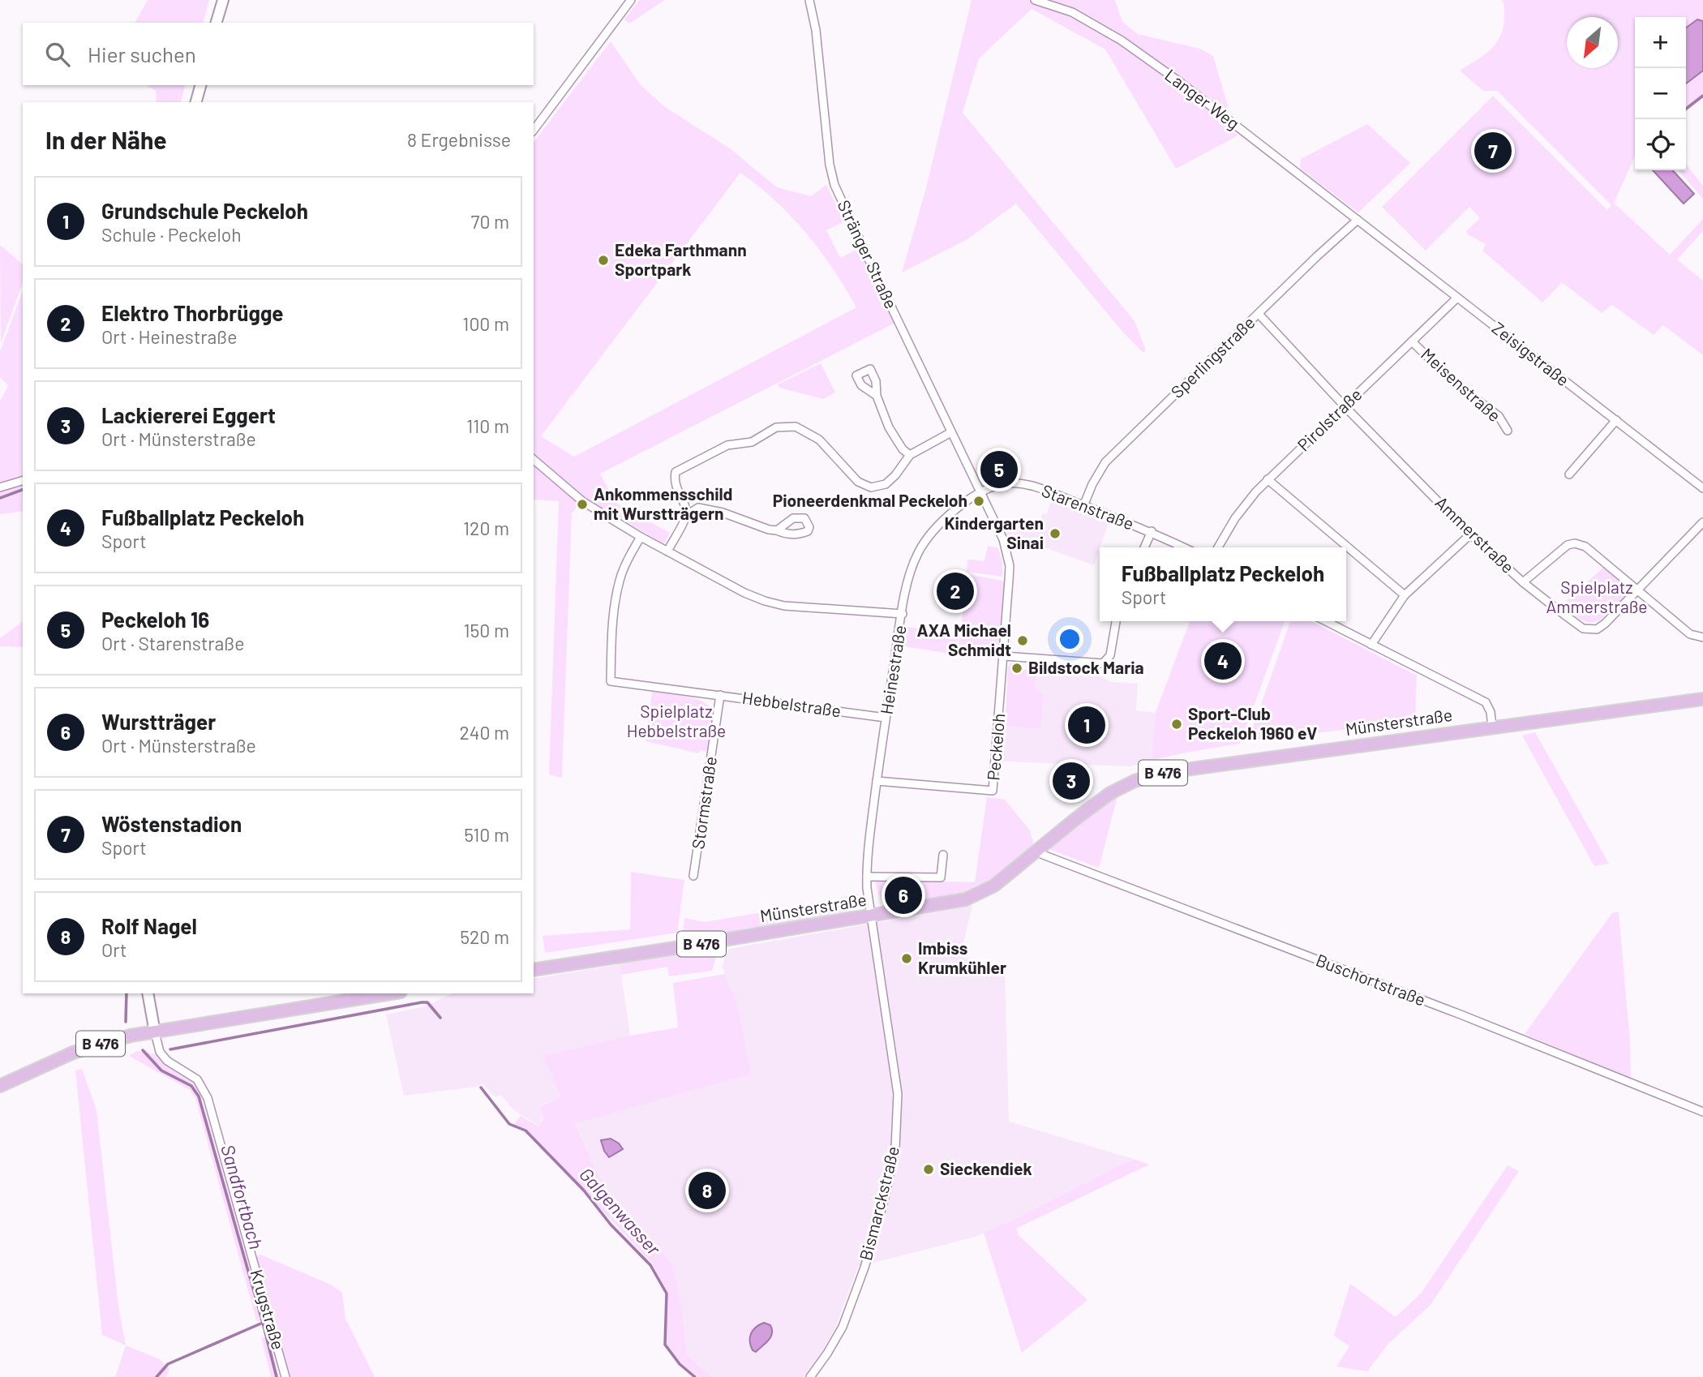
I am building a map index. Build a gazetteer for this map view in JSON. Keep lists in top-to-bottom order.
{
  "streets": {
    "main road": ["Münsterstraße", "B 476"],
    "street": [
      "Langer Weg",
      "Stränger Straße",
      "Zeisigstraße",
      "Sperlingstraße",
      "Meisenstraße",
      "Pirolstraße",
      "Starenstraße",
      "Ammerstraße",
      "Heinestraße",
      "Hebbelstraße",
      "Peckeloh",
      "Stormstraße",
      "Buschortstraße",
      "Bismarckstraße",
      "Krugstraße"
    ]
  },
  "crossings": [
    ["Langer Weg", "Zeisigstraße"],
    ["Langer Weg", "Sperlingstraße"],
    ["Stränger Straße", "Starenstraße"],
    ["Stränger Straße", "Heinestraße"],
    ["Stränger Straße", "Peckeloh"],
    ["Zeisigstraße", "Sperlingstraße"],
    ["Zeisigstraße", "Pirolstraße"],
    ["Sperlingstraße", "Starenstraße"],
    ["Sperlingstraße", "Ammerstraße"],
    ["Meisenstraße", "Pirolstraße"],
    ["Pirolstraße", "Ammerstraße"],
    ["Starenstraße", "Heinestraße"],
    ["Starenstraße", "Peckeloh"],
    ["Heinestraße", "Hebbelstraße"],
    ["Heinestraße", "Münsterstraße"],
    ["Heinestraße", "Peckeloh"],
    ["Heinestraße", "Bismarckstraße"],
    ["Hebbelstraße", "Stormstraße"],
    ["Münsterstraße", "Buschortstraße"],
    ["Münsterstraße", "Bismarckstraße"],
    ["B 476", "Krugstraße"]
  ],
  "water": ["Sandfortbach", "Galgenwasser"],
  "parks": ["Spielplatz Ammerstraße", "Spielplatz Hebbelstraße"],
  "places": [
    "Edeka Farthmann Sportpark",
    "Pioneerdenkmal Peckeloh",
    "Ankommensschild mit Wurstträgern",
    "Kindergarten Sinai",
    "AXA Michael Schmidt",
    "Bildstock Maria",
    "Sport-Club Peckeloh 1960 eV",
    "Imbiss Krumkühler",
    "Sieckendiek"
  ],
  "north": "bottom left",
  "page": {
    "map_buttons": ["+", "−"],
    "search": "Hier suchen",
    "heading": ["In der Nähe", "8 Ergebnisse"],
    "pins": [
      "7",
      "5",
      "2",
      "4",
      "1",
      "3",
      "6",
      "8"
    ],
    "list": [
      {
        "mark": "1",
        "name": "Grundschule Peckeloh",
        "note": "Schule · Peckeloh",
        "value": "70 m"
      },
      {
        "mark": "2",
        "name": "Elektro Thorbrügge",
        "note": "Ort · Heinestraße",
        "value": "100 m"
      },
      {
        "mark": "3",
        "name": "Lackiererei Eggert",
        "note": "Ort · Münsterstraße",
        "value": "110 m"
      },
      {
        "mark": "4",
        "name": "Fußballplatz Peckeloh",
        "note": "Sport",
        "value": "120 m"
      },
      {
        "mark": "5",
        "name": "Peckeloh 16",
        "note": "Ort · Starenstraße",
        "value": "150 m"
      },
      {
        "mark": "6",
        "name": "Wurstträger",
        "note": "Ort · Münsterstraße",
        "value": "240 m"
      },
      {
        "mark": "7",
        "name": "Wöstenstadion",
        "note": "Sport",
        "value": "510 m"
      },
      {
        "mark": "8",
        "name": "Rolf Nagel",
        "note": "Ort",
        "value": "520 m"
      }
    ],
    "popup": ["Fußballplatz Peckeloh", "Sport"]
  }
}
